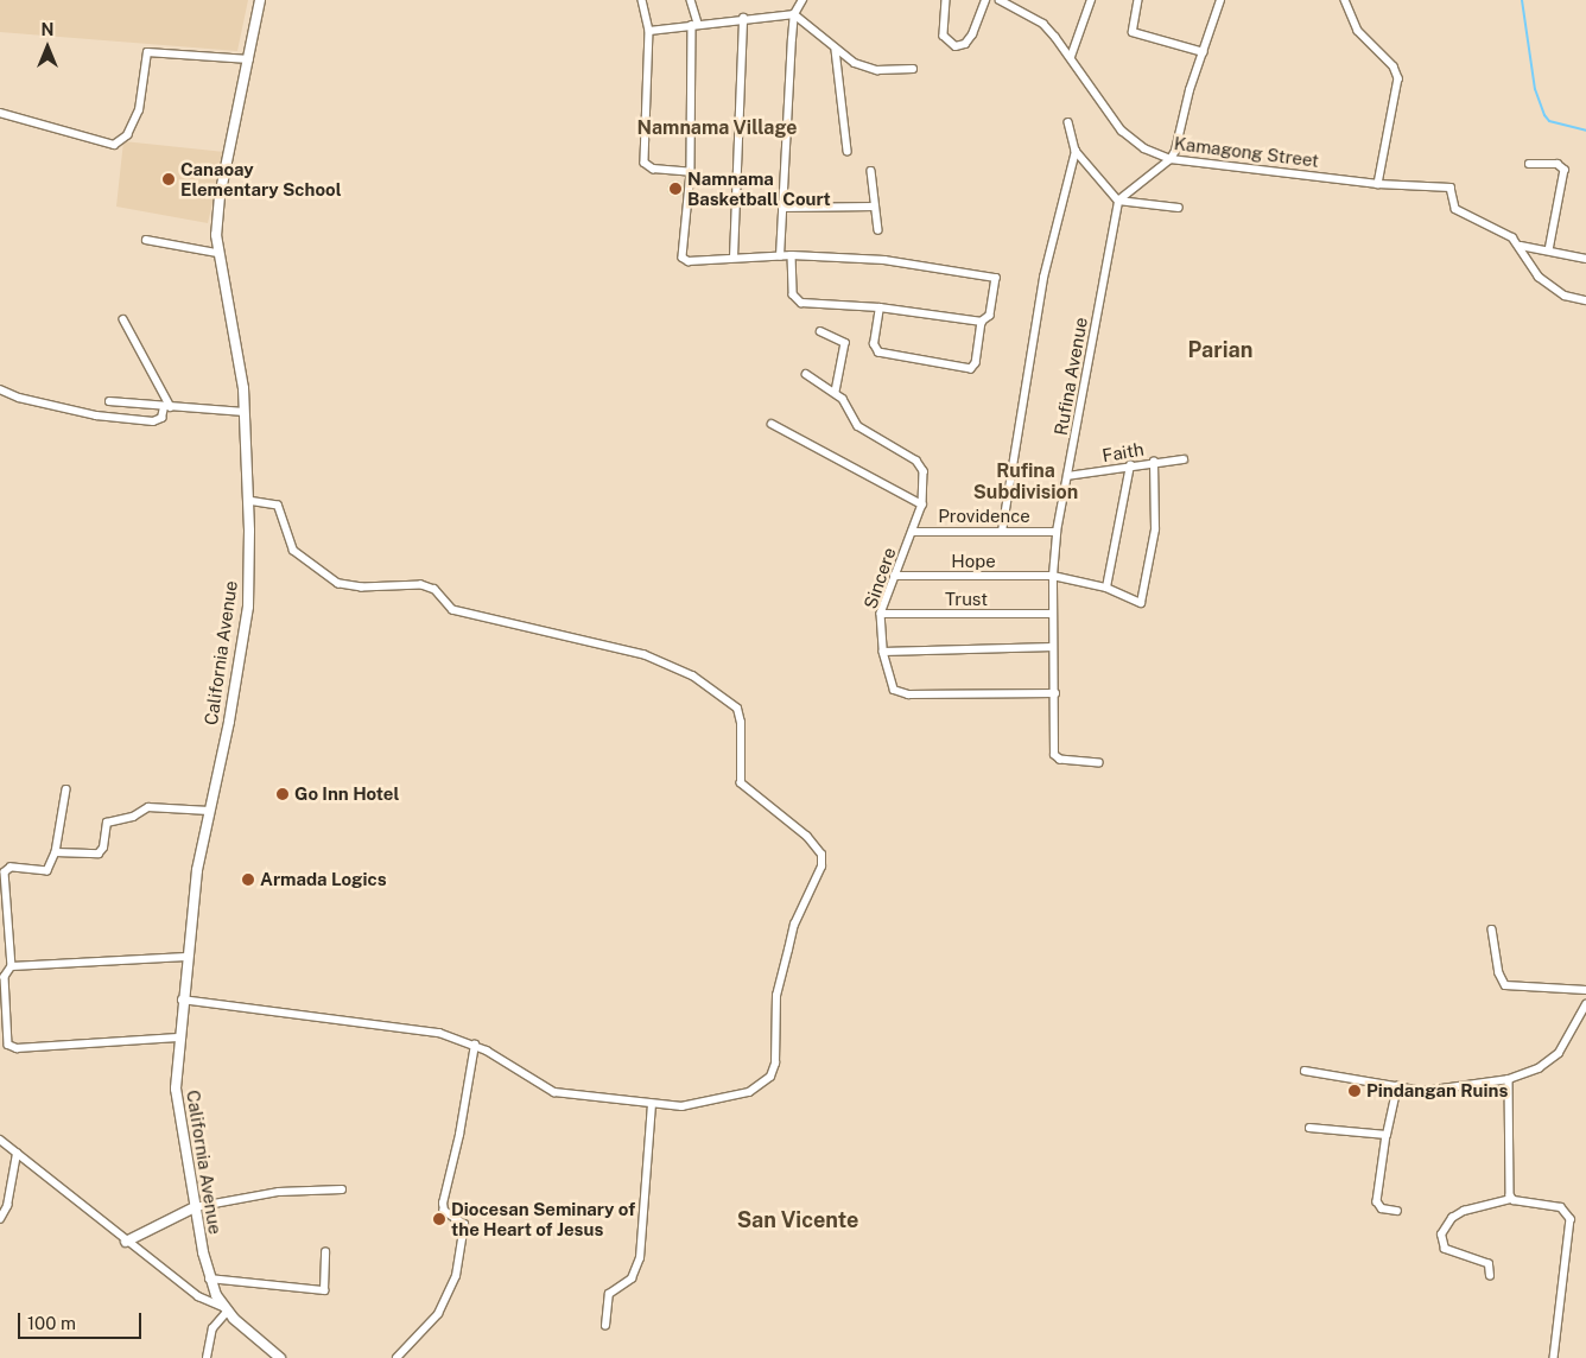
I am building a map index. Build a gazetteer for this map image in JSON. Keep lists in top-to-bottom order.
{
  "streets": {
    "street": [
      "Kamagong Street",
      "Rufina Avenue",
      "Faith",
      "Providence",
      "Hope",
      "Sincere",
      "Trust",
      "California Avenue"
    ]
  },
  "crossings": [
    ["Rufina Avenue", "Faith"],
    ["Rufina Avenue", "Providence"],
    ["Rufina Avenue", "Hope"],
    ["Rufina Avenue", "Sincere"],
    ["Rufina Avenue", "Trust"],
    ["Faith", "Hope"],
    ["Providence", "Sincere"],
    ["Hope", "Sincere"],
    ["Sincere", "Trust"]
  ],
  "districts": [
    "Namnama Village",
    "Parian",
    "Rufina Subdivision",
    "San Vicente"
  ],
  "places": [
    "Canaoay Elementary School",
    "Namnama Basketball Court",
    "Go Inn Hotel",
    "Armada Logics",
    "Pindangan Ruins",
    "Diocesan Seminary of the Heart of Jesus"
  ],
  "scale_bar": "100 m",
  "north": "top"
}
